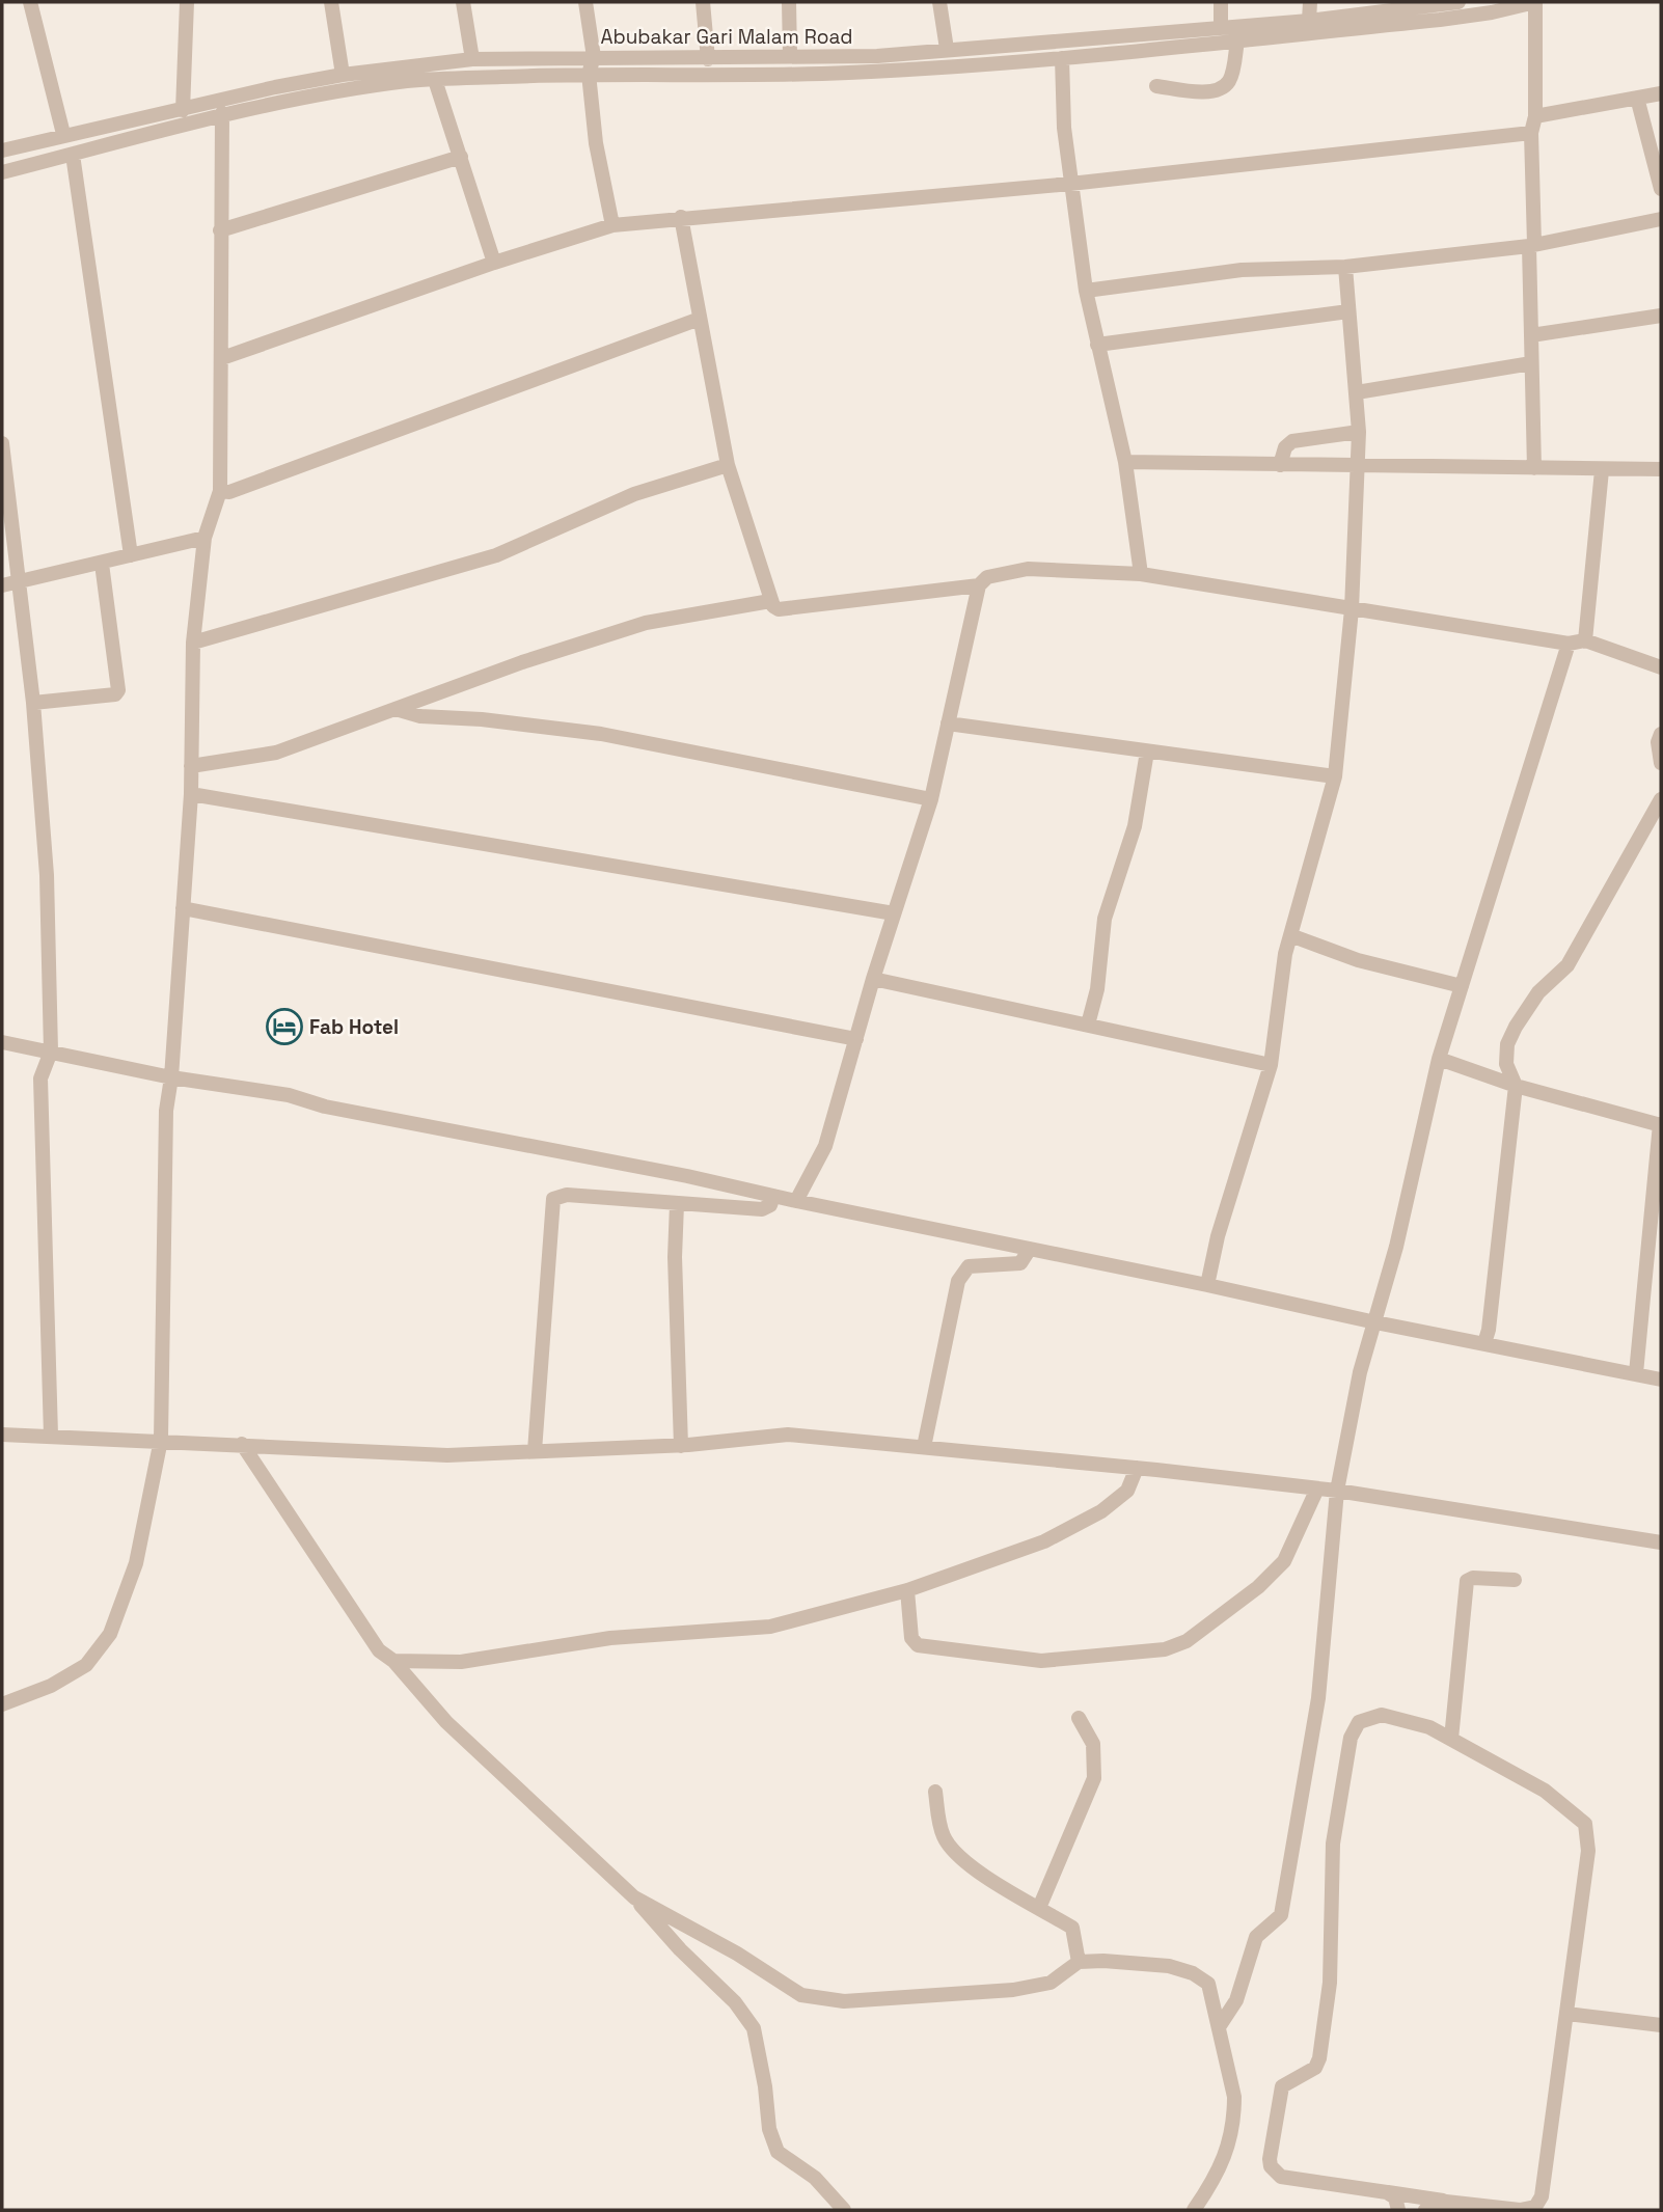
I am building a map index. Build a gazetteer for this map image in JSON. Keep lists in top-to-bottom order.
{
  "streets": {
    "street": ["Abubakar Gari Malam Road"]
  },
  "places": {
    "hotel": ["Fab Hotel"]
  }
}
